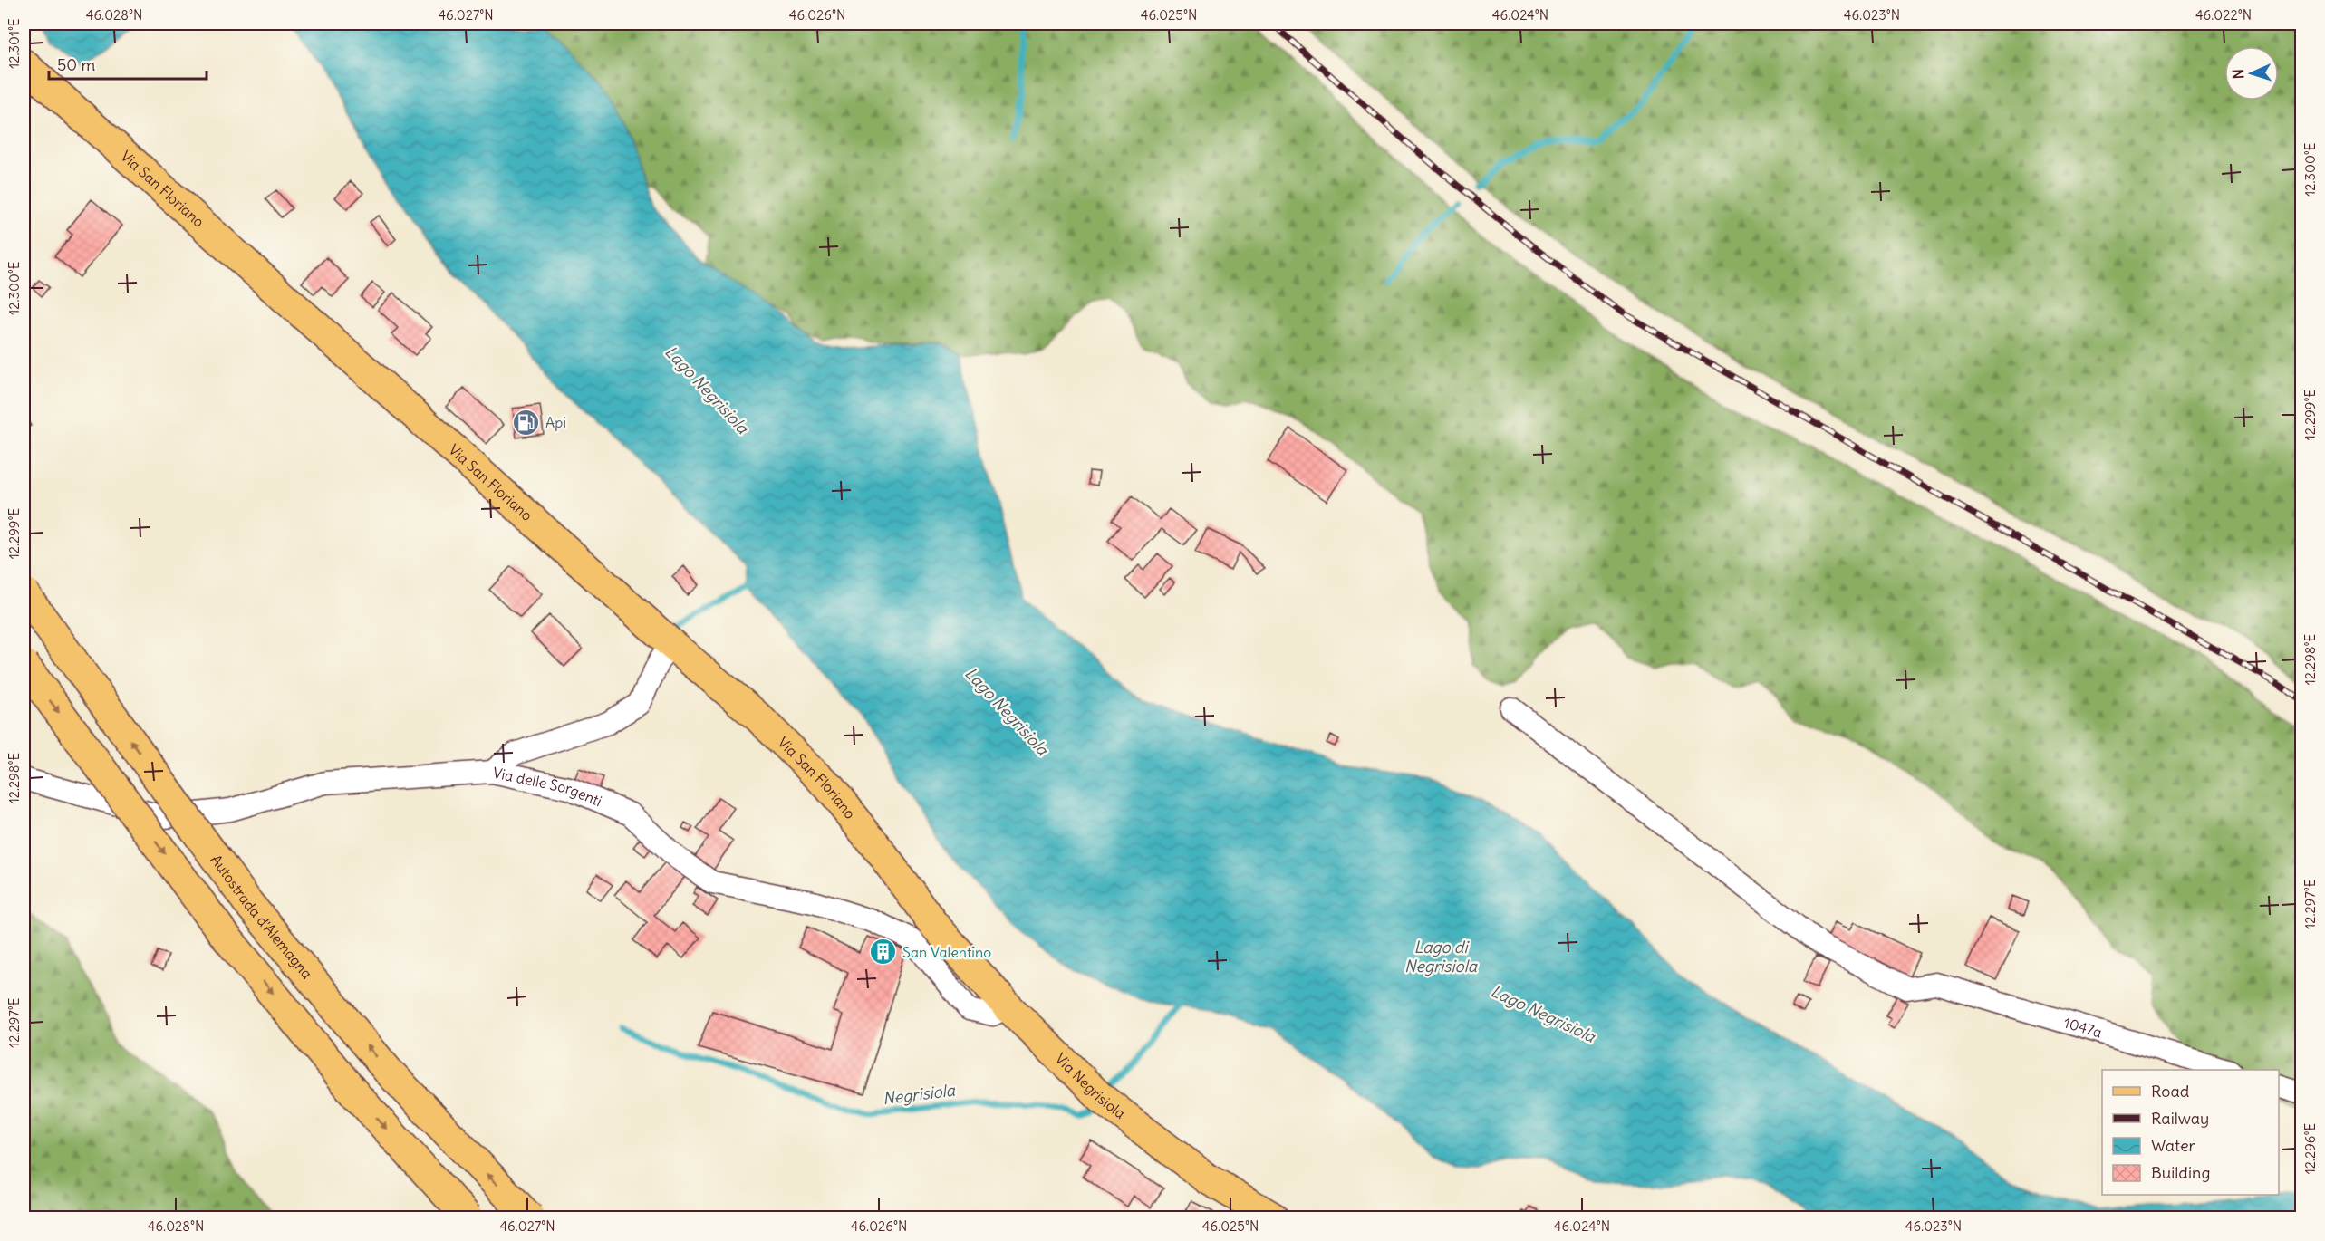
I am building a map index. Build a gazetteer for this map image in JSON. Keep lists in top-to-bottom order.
{
  "streets": {
    "main road": ["Via San Floriano", "Autostrada d'Alemagna", "Via Negrisiola"],
    "street": ["Via delle Sorgenti", "1047a"]
  },
  "crossings": [
    ["Via San Floriano", "Via Negrisiola"],
    ["Via delle Sorgenti", "Via Negrisiola"]
  ],
  "water": ["Lago Negrisiola", "Lago di Negrisiola", "Negrisiola"],
  "places": {
    "fuel station": ["Api"],
    "building": ["San Valentino"]
  },
  "legend": [
    "Road",
    "Railway",
    "Water",
    "Building"
  ],
  "scale_bar": "50 m",
  "north": "left",
  "coordinates": [
    "46.028°N",
    "46.027°N",
    "46.026°N",
    "46.025°N",
    "46.024°N",
    "46.023°N",
    "46.022°N",
    "12.301°E",
    "12.300°E",
    "12.299°E",
    "12.298°E",
    "12.297°E",
    "12.296°E"
  ]
}
